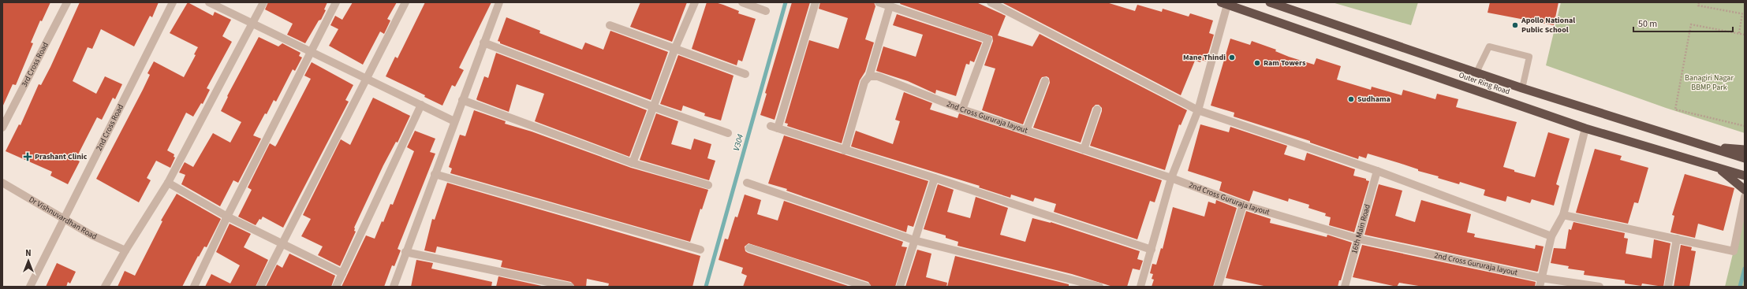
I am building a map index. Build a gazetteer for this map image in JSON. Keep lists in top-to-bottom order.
{
  "streets": {
    "highway": ["Outer Ring Road"],
    "street": [
      "3rd Cross Road",
      "2nd Cross Gururaja layout",
      "2nd Cross Road",
      "Dr Vishnuvardhan Road",
      "16th Main Road"
    ]
  },
  "crossings": [
    ["2nd Cross Gururaja layout", "16th Main Road"],
    ["2nd Cross Road", "Dr Vishnuvardhan Road"]
  ],
  "water": ["V304"],
  "parks": ["Banagiri Nagar BBMP Park"],
  "places": {
    "other": [
      "Apollo National Public School",
      "Mane Thindi",
      "Ram Towers",
      "Sudhama"
    ],
    "health": ["Prashant Clinic"]
  },
  "scale_bar": "50 m",
  "north": "top"
}
